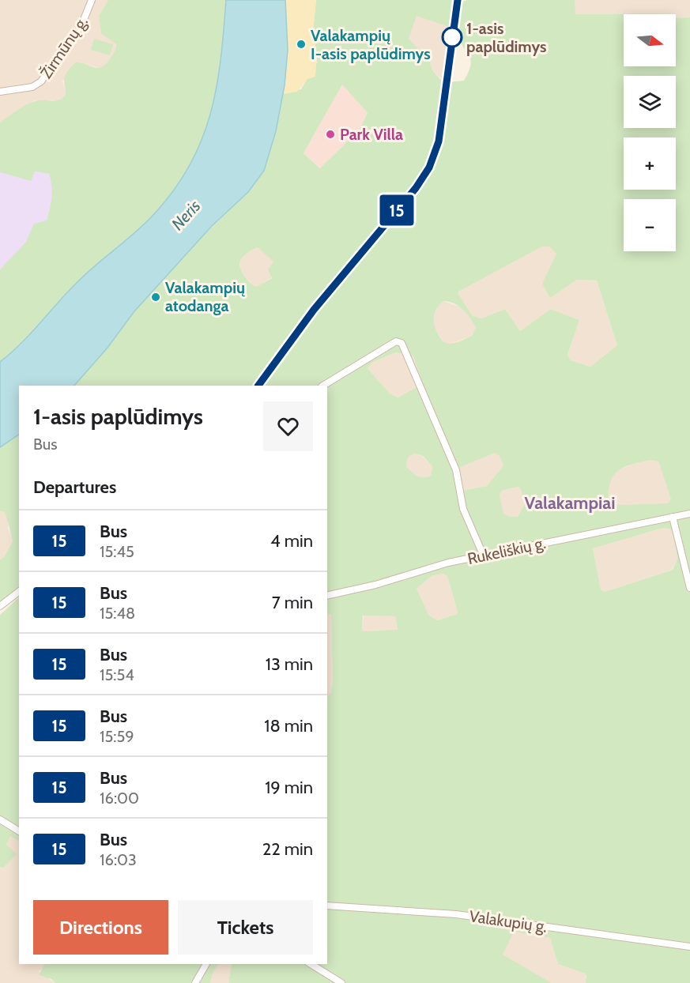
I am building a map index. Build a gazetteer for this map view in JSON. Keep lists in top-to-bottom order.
{
  "streets": {
    "street": ["Žirmūnų g.", "Rukeliškių g.", "Valakupių g."]
  },
  "districts": ["Valakampiai"],
  "water": ["Neris"],
  "places": [
    "1-asis paplūdimys",
    "Valakampių I-asis paplūdimys",
    "Park Villa",
    "Valakampių atodanga"
  ],
  "lines": ["bus line 15"],
  "north": "right",
  "page": {
    "on_map": "15",
    "map_buttons": ["+", "−"],
    "heading": [
      ["1-asis paplūdimys", "Bus"],
      "Departures"
    ],
    "list": [
      {
        "mark": "15",
        "name": "Bus",
        "note": "15:45",
        "value": "4 min"
      },
      {
        "mark": "15",
        "name": "Bus",
        "note": "15:48",
        "value": "7 min"
      },
      {
        "mark": "15",
        "name": "Bus",
        "note": "15:54",
        "value": "13 min"
      },
      {
        "mark": "15",
        "name": "Bus",
        "note": "15:59",
        "value": "18 min"
      },
      {
        "mark": "15",
        "name": "Bus",
        "note": "16:00",
        "value": "19 min"
      },
      {
        "mark": "15",
        "name": "Bus",
        "note": "16:03",
        "value": "22 min"
      }
    ],
    "buttons": ["Directions", "Tickets"]
  }
}
